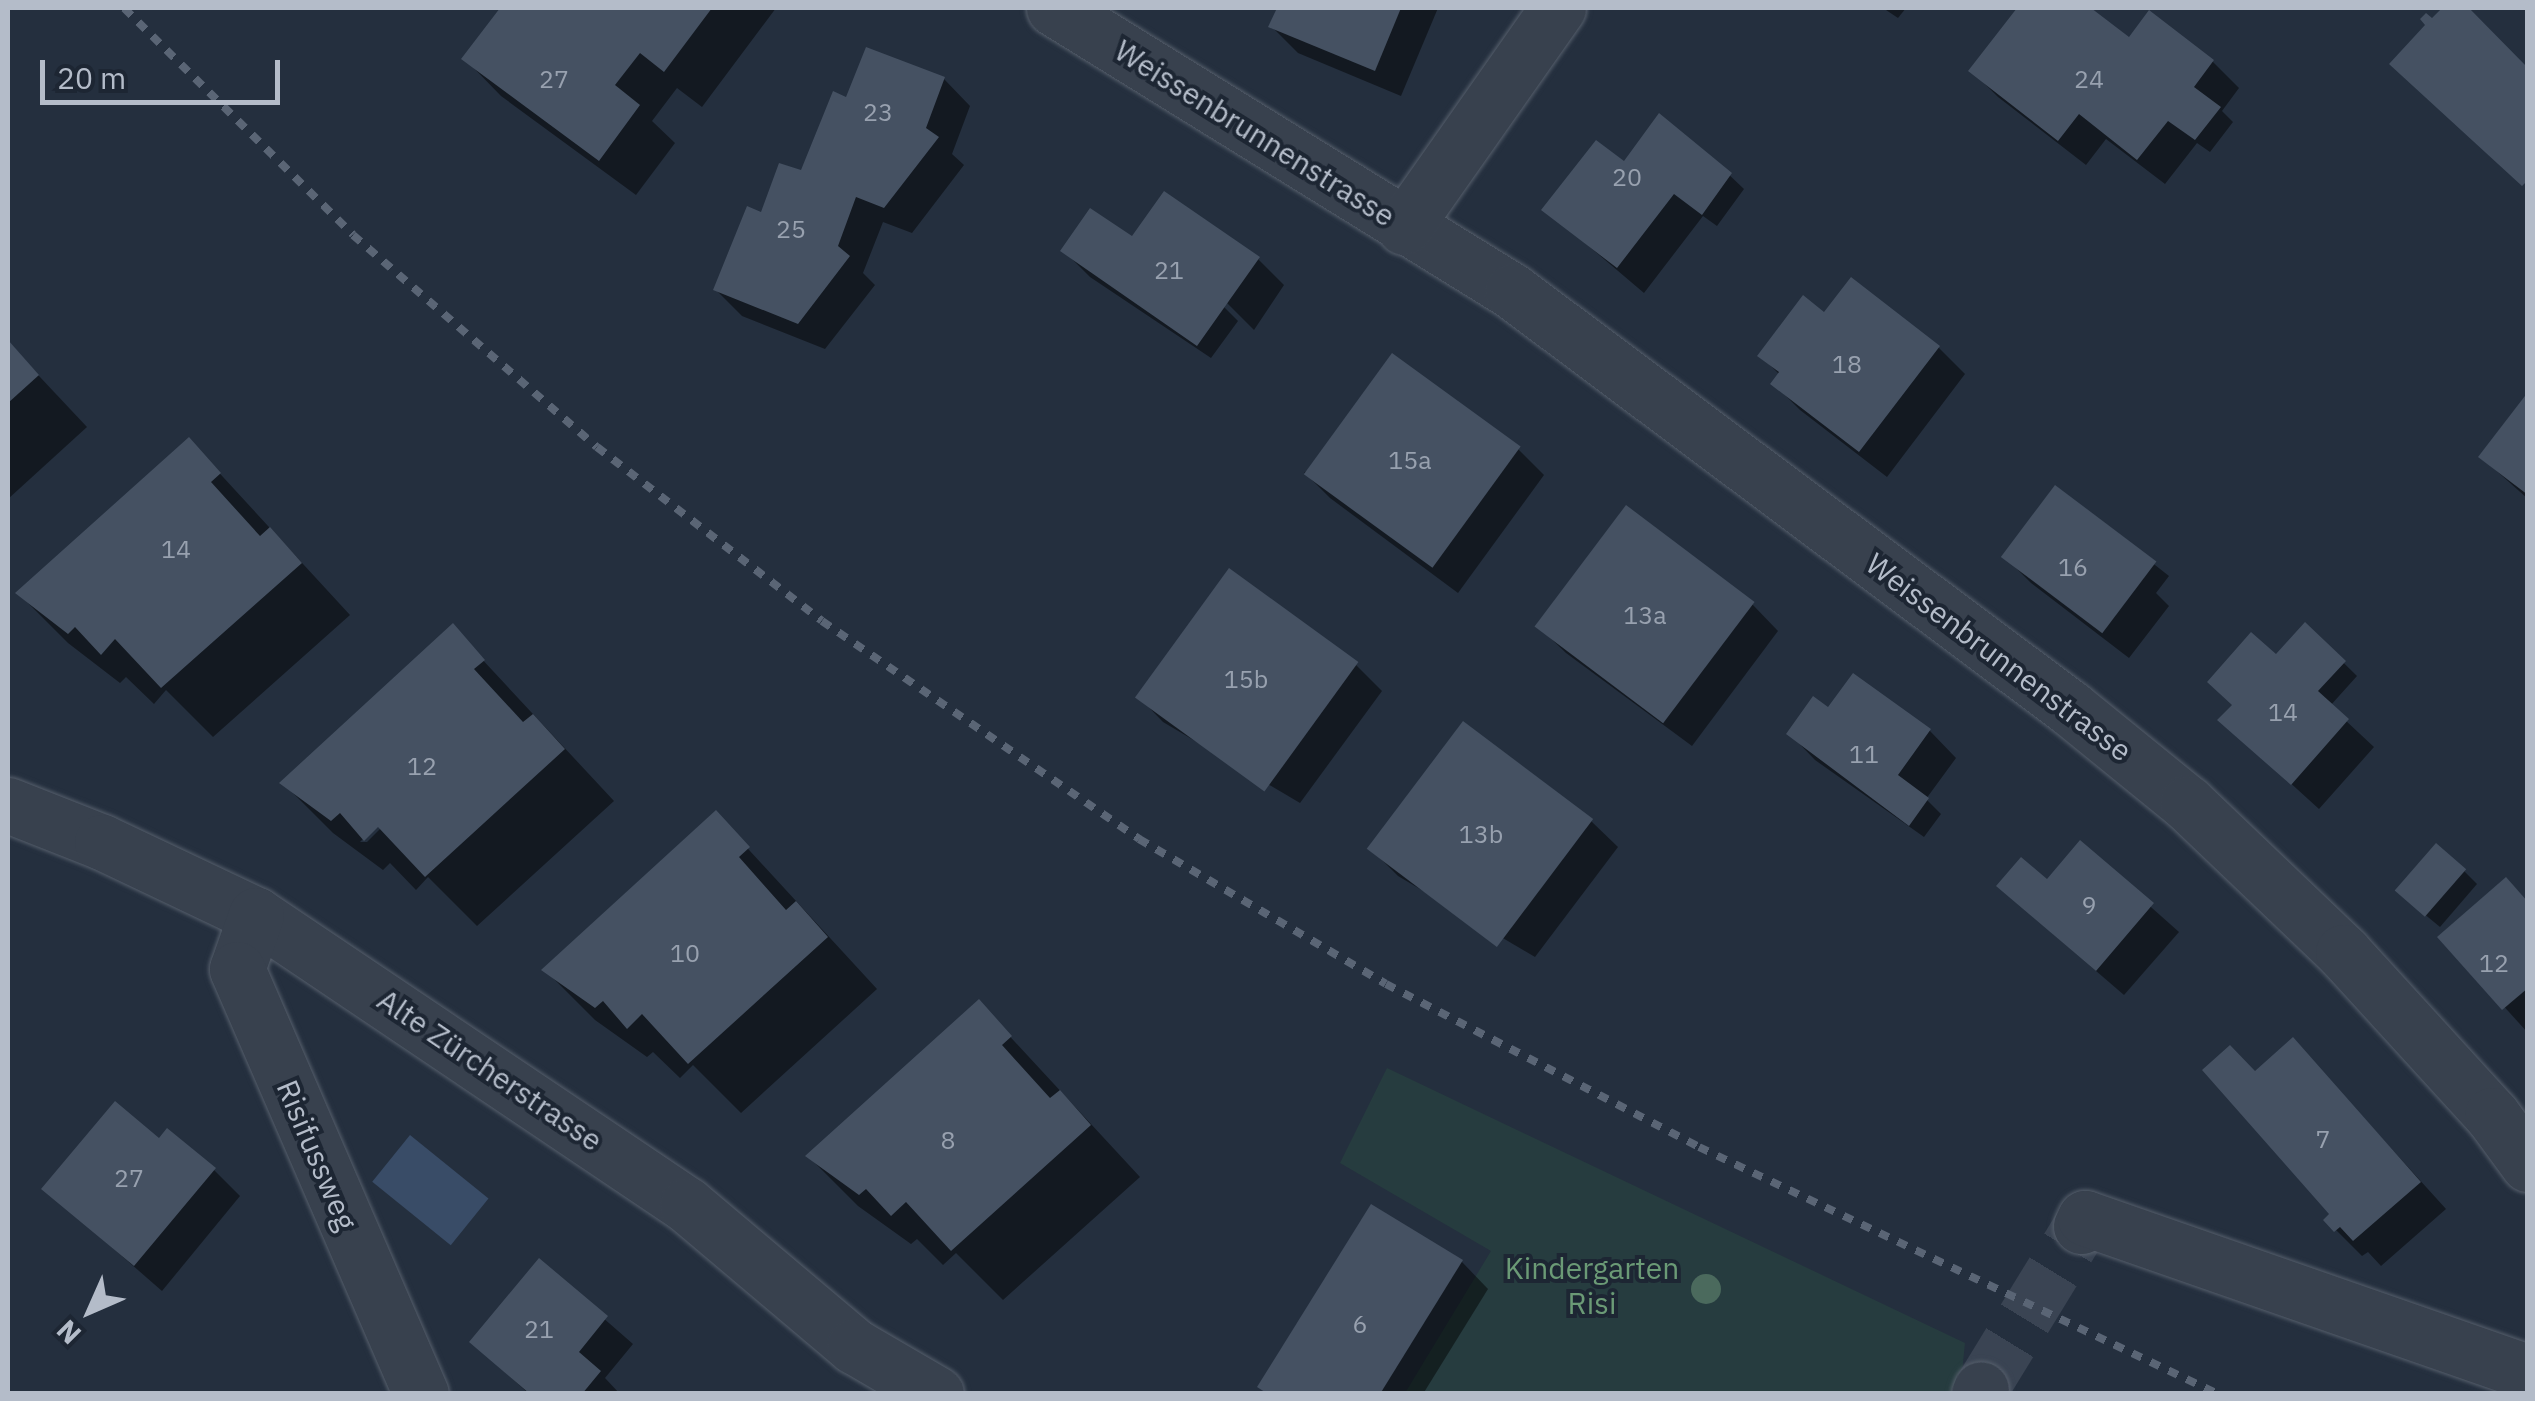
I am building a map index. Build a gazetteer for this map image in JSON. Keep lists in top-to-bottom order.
{
  "streets": {
    "street": ["Weissenbrunnenstrasse", "Alte Zürcherstrasse", "Risifussweg"]
  },
  "crossings": [
    ["Alte Zürcherstrasse", "Risifussweg"]
  ],
  "parks": ["Kindergarten Risi"],
  "house_numbers": [
    "27",
    "24",
    "23",
    "20",
    "25",
    "21",
    "18",
    "15a",
    "14",
    "16",
    "13a",
    "15b",
    "14",
    "11",
    "12",
    "13b",
    "9",
    "10",
    "12",
    "7",
    "8",
    "27",
    "6",
    "21"
  ],
  "scale_bar": "20 m",
  "north": "bottom left"
}
